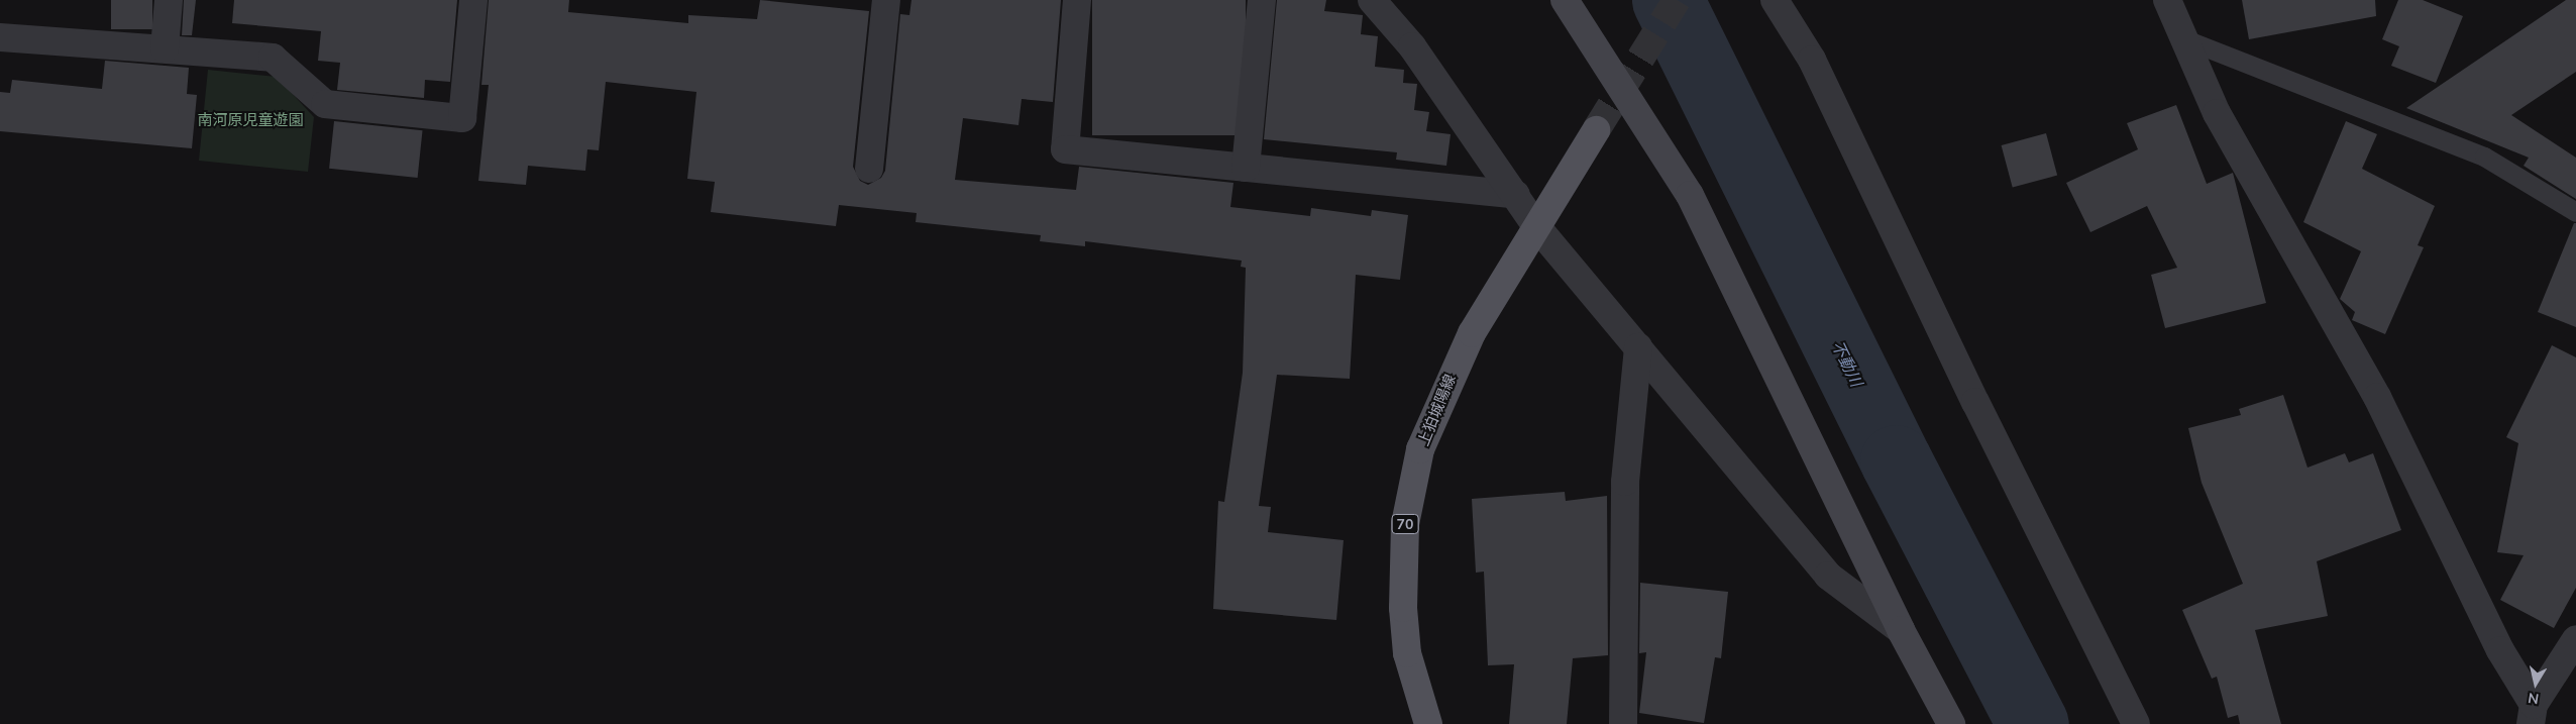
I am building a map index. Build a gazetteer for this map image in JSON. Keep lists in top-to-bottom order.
{
  "streets": {
    "main road": ["上狛城陽線", "70"]
  },
  "water": ["不動川"],
  "parks": ["南河原児童遊園"],
  "north": "bottom"
}
